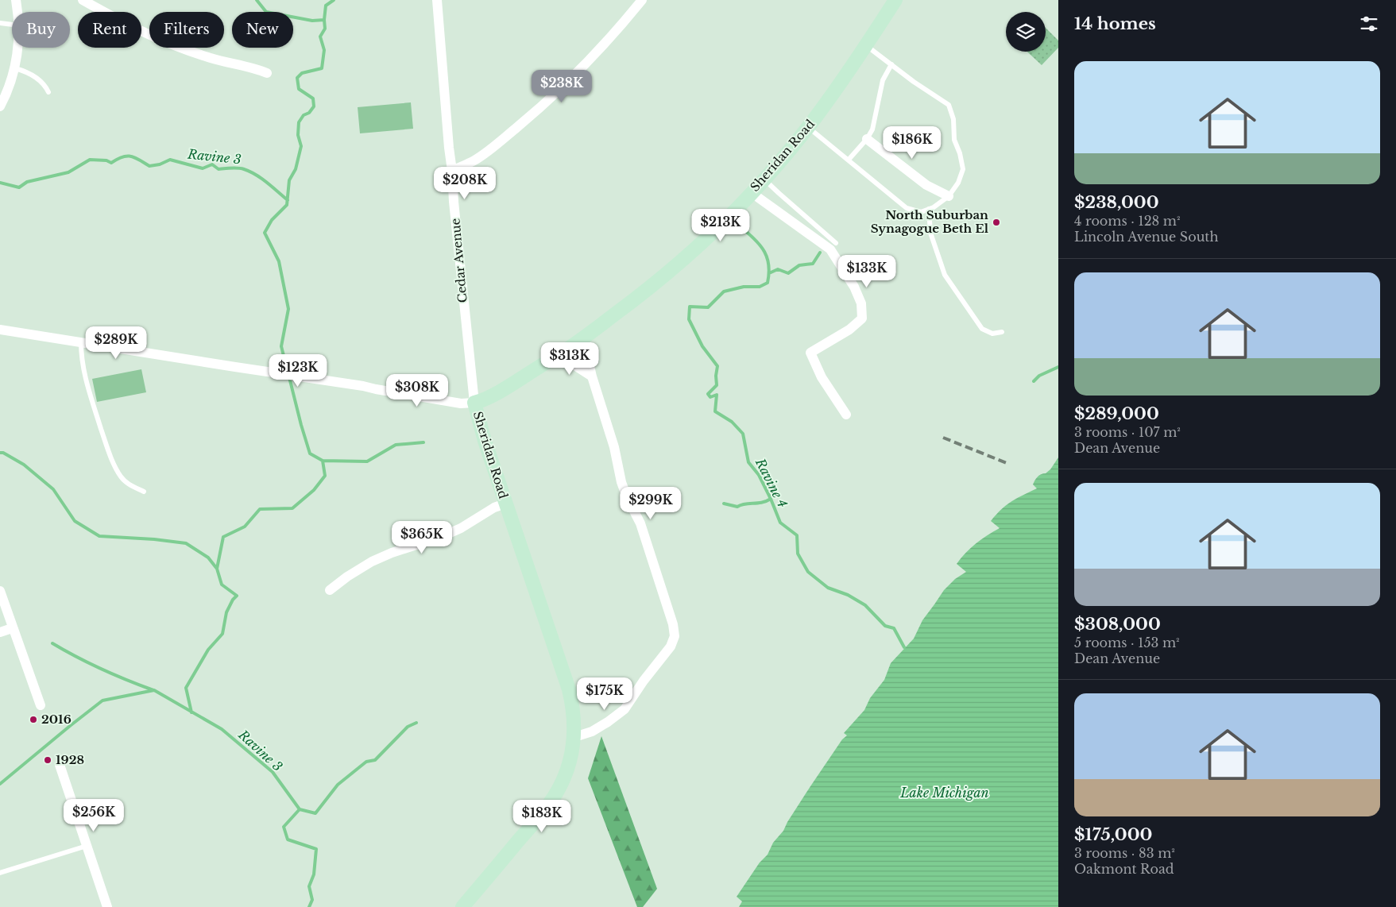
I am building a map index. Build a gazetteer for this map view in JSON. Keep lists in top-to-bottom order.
{
  "streets": {
    "street": ["Sheridan Road", "Cedar Avenue"]
  },
  "crossings": [
    ["Sheridan Road", "Cedar Avenue"]
  ],
  "water": ["Ravine 3", "Ravine 4", "Lake Michigan"],
  "places": ["North Suburban Synagogue Beth El", "2016", "1928"],
  "page": {
    "heading": "14 homes",
    "chip": [
      "Buy",
      "Rent",
      "Filters",
      "New"
    ],
    "list": [
      {
        "name": "$238,000",
        "note": "4 rooms · 128 m² · Lincoln Avenue South"
      },
      {
        "name": "$289,000",
        "note": "3 rooms · 107 m² · Dean Avenue"
      },
      {
        "name": "$308,000",
        "note": "5 rooms · 153 m² · Dean Avenue"
      },
      {
        "name": "$175,000",
        "note": "3 rooms · 83 m² · Oakmont Road"
      }
    ],
    "price": [
      "$238K",
      "$186K",
      "$208K",
      "$213K",
      "$133K",
      "$289K",
      "$313K",
      "$123K",
      "$308K",
      "$299K",
      "$365K",
      "$175K",
      "$256K",
      "$183K"
    ]
  }
}
